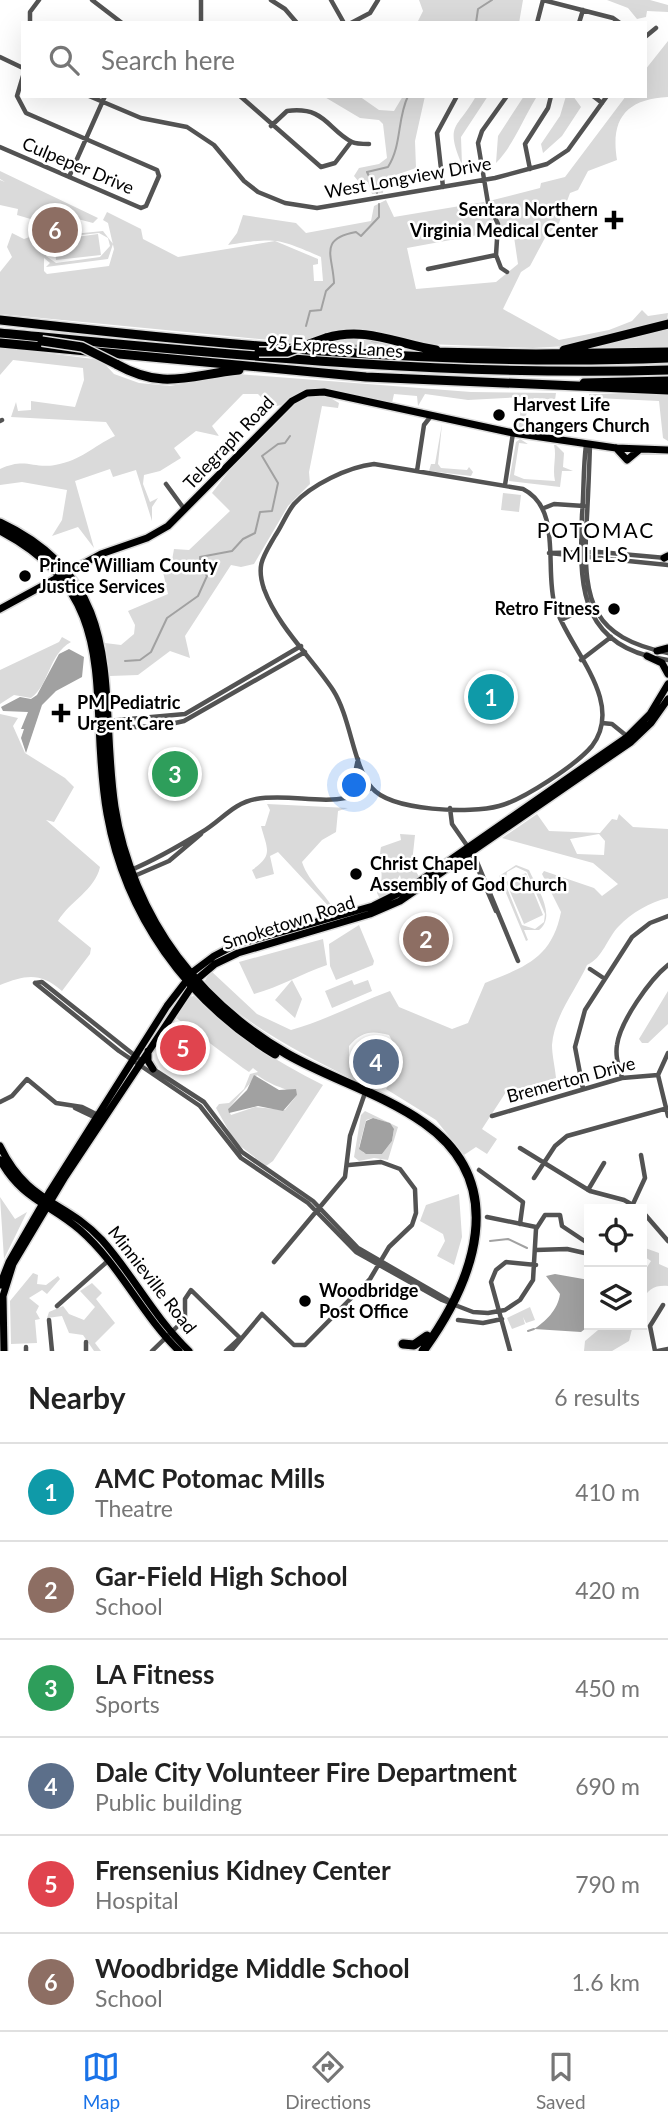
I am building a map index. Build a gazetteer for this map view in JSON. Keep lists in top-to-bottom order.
{
  "streets": {
    "highway": ["95 Express Lanes"],
    "main road": ["Telegraph Road", "Smoketown Road", "Minnieville Road"],
    "street": ["Culpeper Drive", "West Longview Drive", "Bremerton Drive"]
  },
  "crossings": [
    ["Smoketown Road", "Minnieville Road"]
  ],
  "districts": ["POTOMAC MILLS"],
  "places": {
    "health": ["Sentara Northern Virginia Medical Center", "PM Pediatric Urgent Care"],
    "other": [
      "Harvest Life Changers Church",
      "Prince William County Justice Services",
      "Retro Fitness",
      "Christ Chapel Assembly of God Church",
      "Woodbridge Post Office"
    ]
  },
  "page": {
    "search": "Search here",
    "pins": [
      "6",
      "1",
      "3",
      "2",
      "5",
      "4"
    ],
    "heading": ["Nearby", "6 results"],
    "list": [
      {
        "mark": "1",
        "name": "AMC Potomac Mills",
        "note": "Theatre",
        "value": "410 m"
      },
      {
        "mark": "2",
        "name": "Gar-Field High School",
        "note": "School",
        "value": "420 m"
      },
      {
        "mark": "3",
        "name": "LA Fitness",
        "note": "Sports",
        "value": "450 m"
      },
      {
        "mark": "4",
        "name": "Dale City Volunteer Fire Department",
        "note": "Public building",
        "value": "690 m"
      },
      {
        "mark": "5",
        "name": "Frensenius Kidney Center",
        "note": "Hospital",
        "value": "790 m"
      },
      {
        "mark": "6",
        "name": "Woodbridge Middle School",
        "note": "School",
        "value": "1.6 km"
      }
    ],
    "nav": ["Map", "Directions", "Saved"]
  }
}
